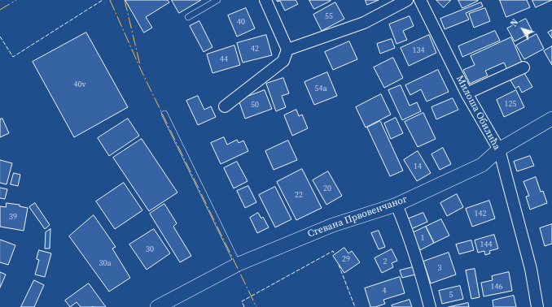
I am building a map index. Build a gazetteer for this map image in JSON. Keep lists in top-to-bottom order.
{
  "streets": {
    "street": ["Милоша Обилића", "Стевана Првовенчаног"]
  },
  "crossings": [
    ["Милоша Обилића", "Стевана Првовенчаног"]
  ],
  "house_numbers": [
    "55",
    "40",
    "42",
    "134",
    "44",
    "40v",
    "54a",
    "125",
    "50",
    "14",
    "20",
    "22",
    "142",
    "39",
    "1",
    "144",
    "30",
    "29",
    "2",
    "30a",
    "3",
    "146",
    "4",
    "5"
  ],
  "north": "top left"
}
